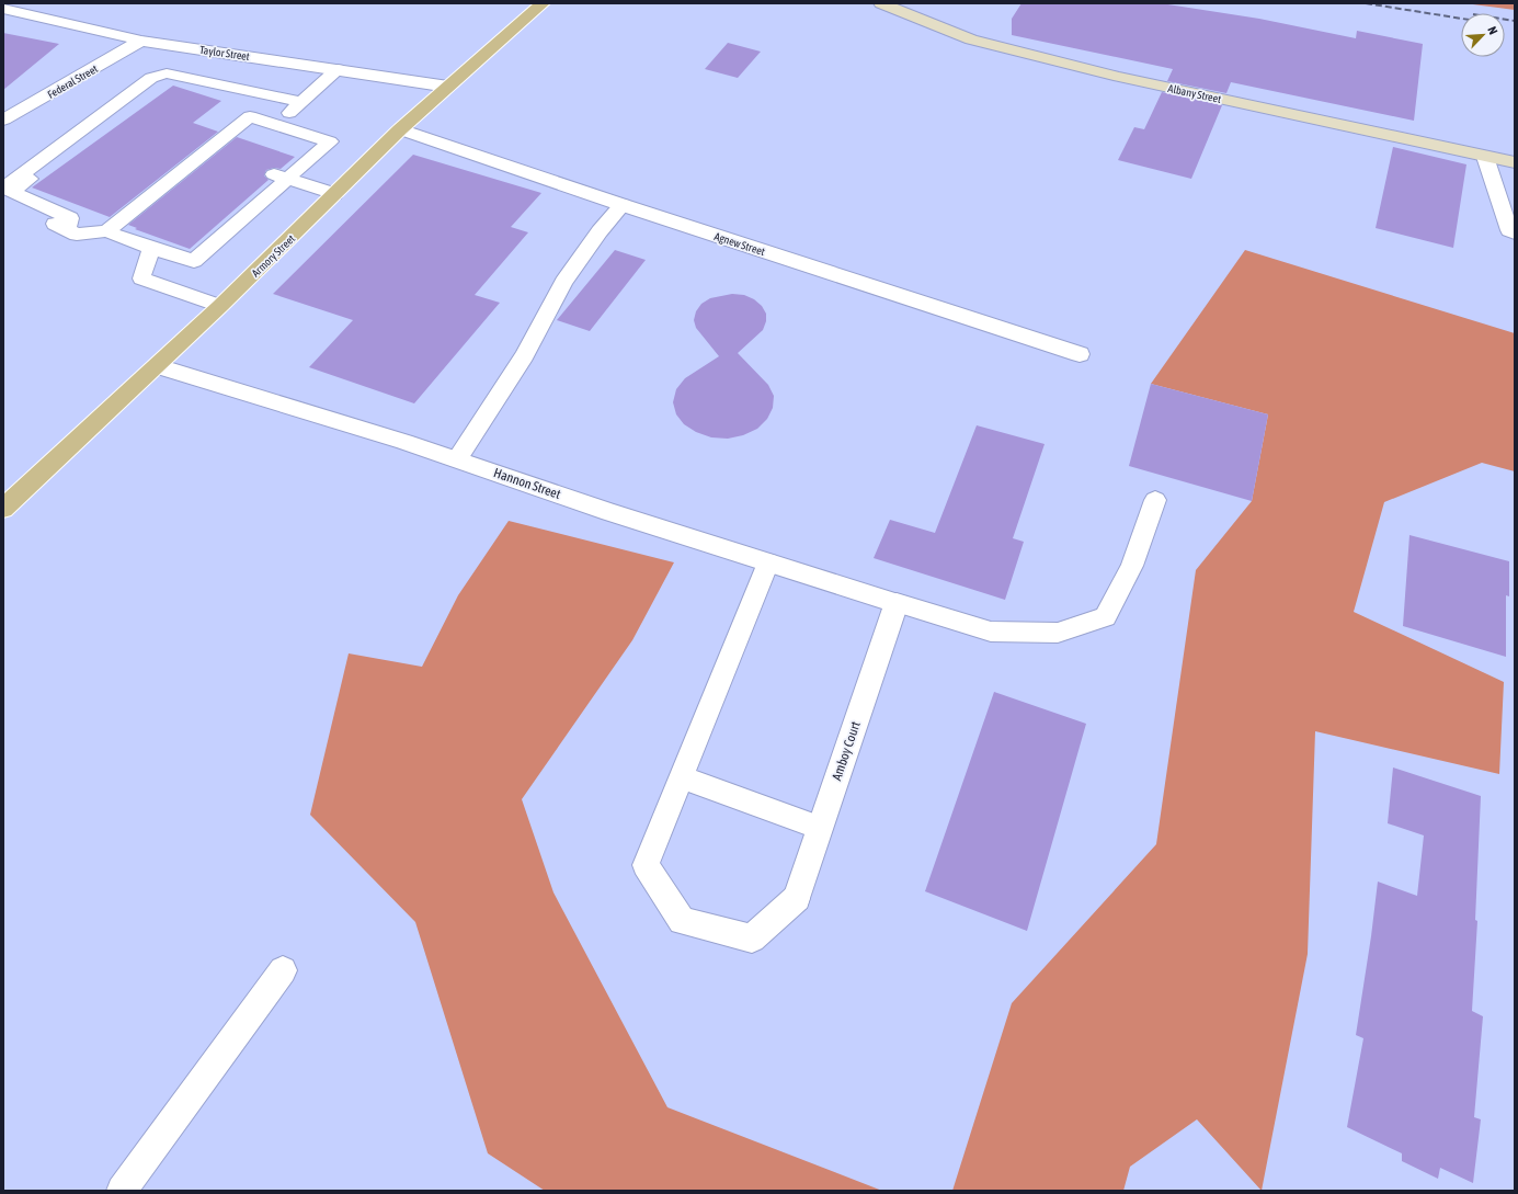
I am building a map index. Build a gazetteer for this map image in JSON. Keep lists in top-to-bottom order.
{
  "streets": {
    "main road": ["Albany Street", "Armory Street"],
    "street": [
      "Taylor Street",
      "Federal Street",
      "Agnew Street",
      "Hannon Street",
      "Amboy Court"
    ]
  },
  "crossings": [
    ["Taylor Street", "Federal Street"],
    ["Taylor Street", "Armory Street"],
    ["Agnew Street", "Armory Street"],
    ["Armory Street", "Hannon Street"],
    ["Hannon Street", "Amboy Court"]
  ],
  "north": "top right"
}
